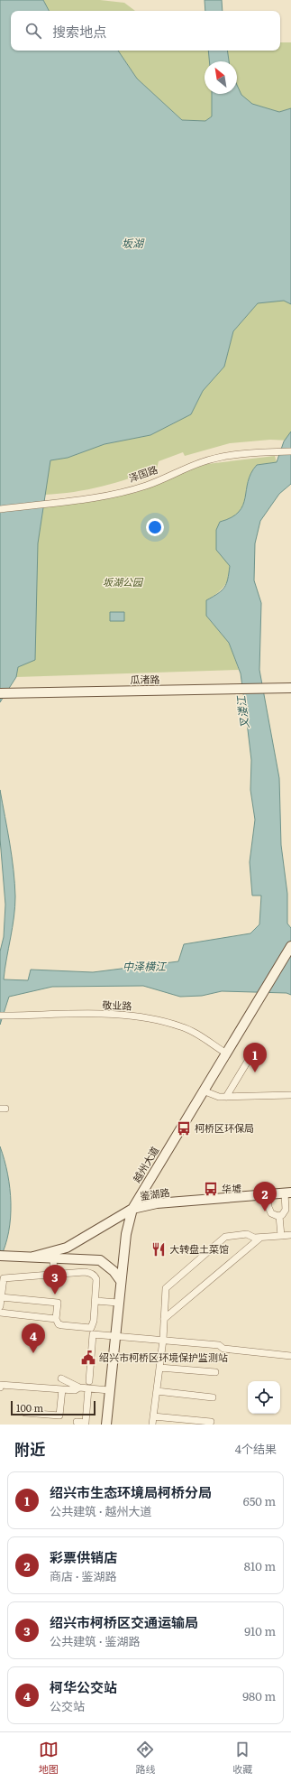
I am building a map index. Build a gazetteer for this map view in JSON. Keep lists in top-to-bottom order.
{
  "streets": {
    "street": [
      "泽国路",
      "瓜渚路",
      "敬业路",
      "越州大道",
      "鉴湖路"
    ]
  },
  "crossings": [
    ["敬业路", "越州大道"],
    ["越州大道", "鉴湖路"]
  ],
  "water": ["坂湖", "叉溇江", "中泽横江"],
  "parks": ["坂湖公园"],
  "places": {
    "bus stop": ["柯桥区环保局", "华墟"],
    "restaurant": ["大转盘土菜馆"],
    "public building": ["绍兴市柯桥区环境保护监测站"]
  },
  "scale_bar": "100 m",
  "north": "top left",
  "page": {
    "search": "搜索地点",
    "pins": [
      "1",
      "2",
      "3",
      "4"
    ],
    "scale": "100 m",
    "heading": ["附近", "4个结果"],
    "list": [
      {
        "mark": "1",
        "name": "绍兴市生态环境局柯桥分局",
        "note": "公共建筑 · 越州大道",
        "value": "650 m"
      },
      {
        "mark": "2",
        "name": "彩票供销店",
        "note": "商店 · 鉴湖路",
        "value": "810 m"
      },
      {
        "mark": "3",
        "name": "绍兴市柯桥区交通运输局",
        "note": "公共建筑 · 鉴湖路",
        "value": "910 m"
      },
      {
        "mark": "4",
        "name": "柯华公交站",
        "note": "公交站",
        "value": "980 m"
      }
    ],
    "nav": ["地图", "路线", "收藏"]
  }
}
